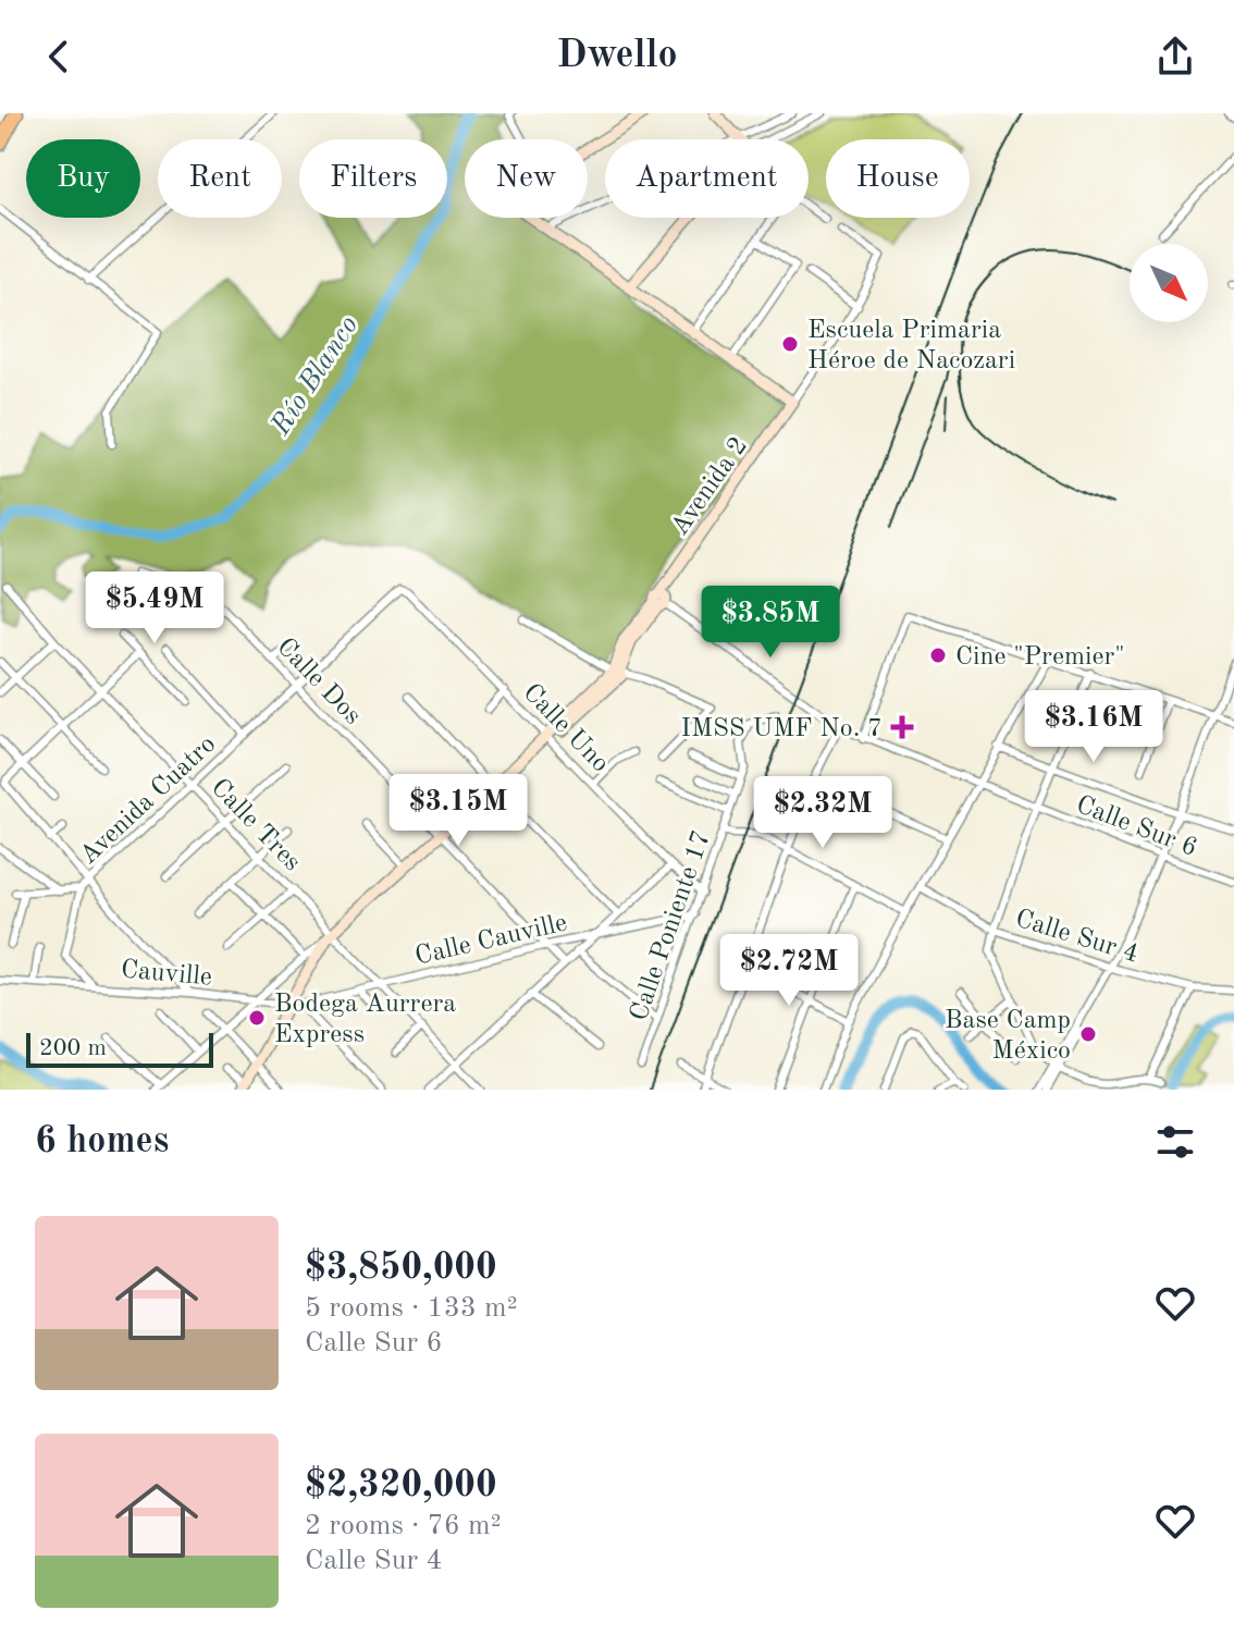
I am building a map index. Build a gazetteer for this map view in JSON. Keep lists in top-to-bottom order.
{
  "streets": {
    "street": [
      "Avenida 2",
      "Calle Dos",
      "Calle Uno",
      "Avenida Cuatro",
      "Calle Tres",
      "Calle Sur 6",
      "Calle Poniente 17",
      "Calle Sur 4",
      "Calle Cauville",
      "Cauville"
    ]
  },
  "crossings": [
    ["Avenida 2", "Calle Sur 6"],
    ["Calle Dos", "Avenida Cuatro"],
    ["Calle Dos", "Calle Cauville"],
    ["Calle Uno", "Avenida Cuatro"],
    ["Calle Uno", "Calle Poniente 17"],
    ["Avenida Cuatro", "Calle Tres"],
    ["Avenida Cuatro", "Cauville"],
    ["Calle Tres", "Calle Cauville"],
    ["Calle Poniente 17", "Calle Cauville"],
    ["Calle Cauville", "Cauville"]
  ],
  "water": ["Río Blanco"],
  "places": {
    "other": [
      "Escuela Primaria Héroe de Nacozari",
      "Cine \"Premier\"",
      "Bodega Aurrera Express",
      "Base Camp México"
    ],
    "health": ["IMSS UMF No. 7"]
  },
  "scale_bar": "200 m",
  "north": "bottom right",
  "page": {
    "header": "Dwello",
    "chip": [
      "Buy",
      "Rent",
      "Filters",
      "New",
      "Apartment",
      "House"
    ],
    "price": [
      "$5.49M",
      "$3.85M",
      "$3.16M",
      "$3.15M",
      "$2.32M",
      "$2.72M"
    ],
    "scale": "200 m",
    "heading": "6 homes",
    "list": [
      {
        "name": "$3,850,000",
        "note": "5 rooms · 133 m² · Calle Sur 6"
      },
      {
        "name": "$2,320,000",
        "note": "2 rooms · 76 m² · Calle Sur 4"
      }
    ]
  }
}
